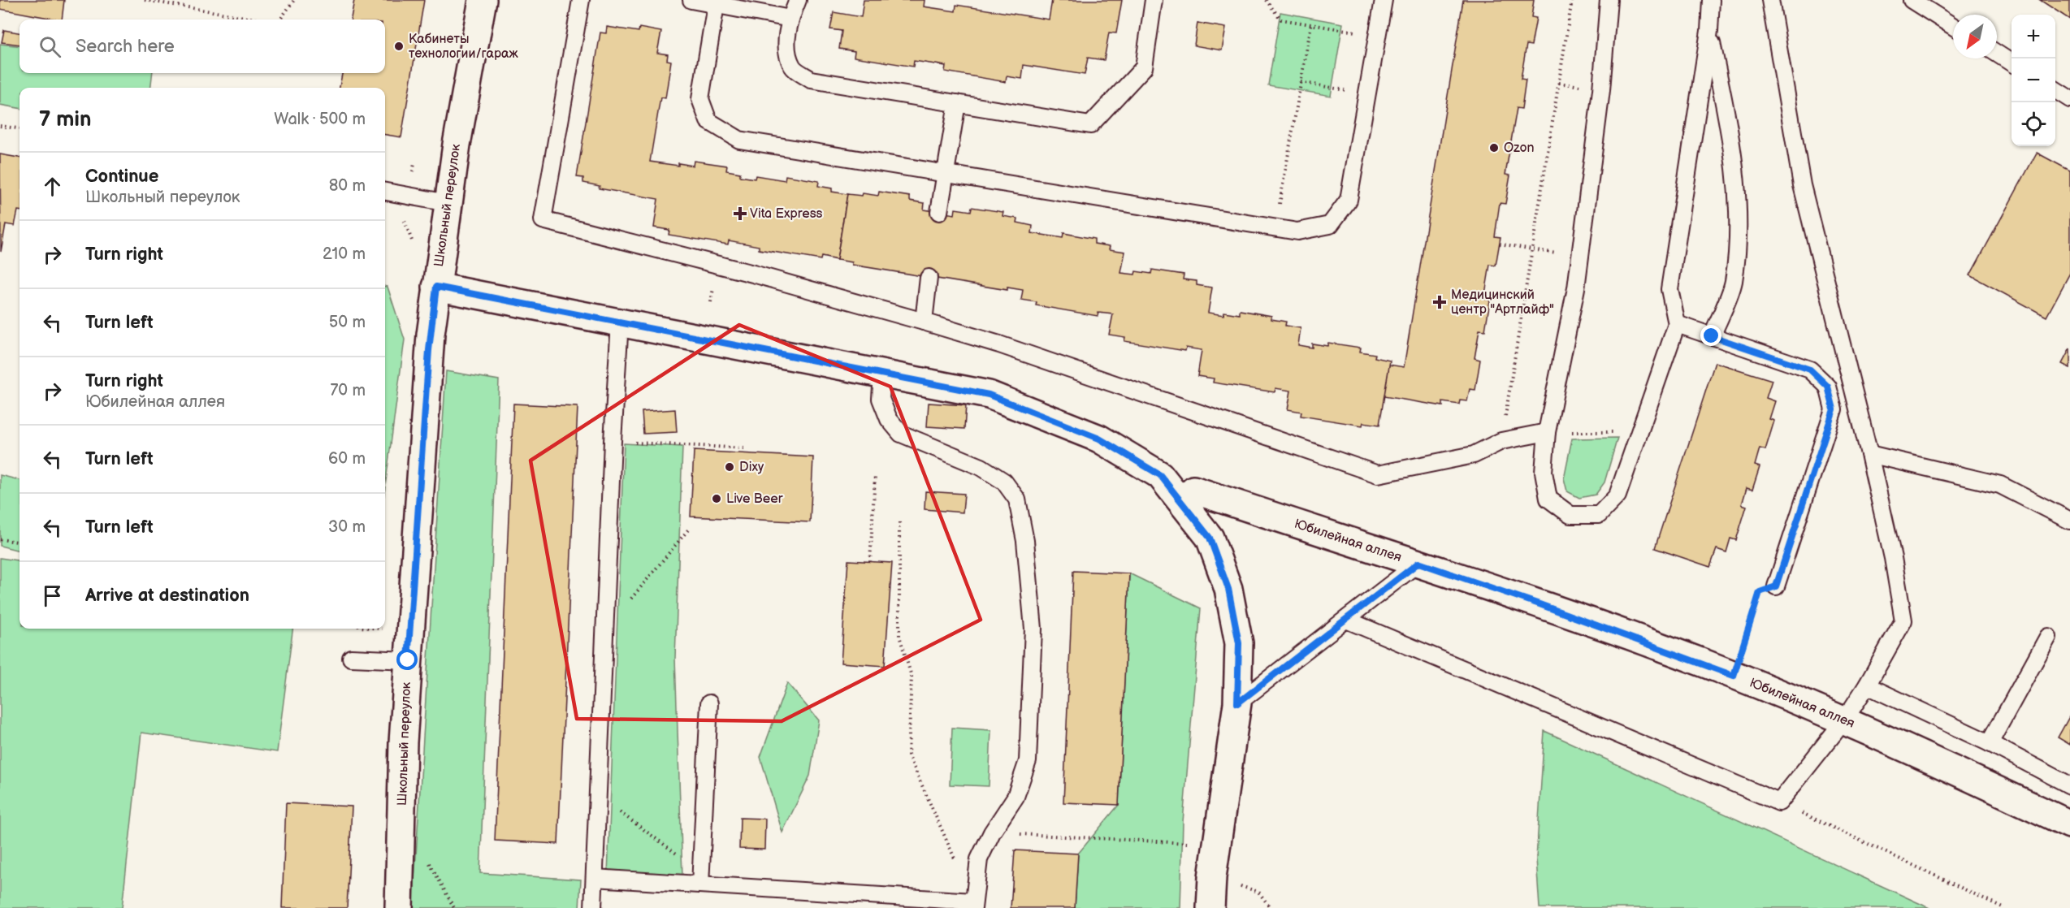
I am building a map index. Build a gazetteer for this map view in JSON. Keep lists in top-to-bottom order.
{
  "streets": {
    "street": ["Школьный переулок", "Юбилейная аллея"]
  },
  "places": {
    "other": [
      "Кабинеты технологии/гараж",
      "Ozon",
      "Dixy",
      "Live Beer"
    ],
    "health": ["Vita Express", "Медицинский центр \"Артлайф\""]
  },
  "north": "bottom left",
  "page": {
    "map_buttons": ["+", "−"],
    "search": "Search here",
    "heading": ["7 min", "Walk · 500 m"],
    "list": [
      ["Continue", "Школьный переулок", "80 m"],
      ["Turn right", "210 m"],
      ["Turn left", "50 m"],
      ["Turn right", "Юбилейная аллея", "70 m"],
      ["Turn left", "60 m"],
      ["Turn left", "30 m"],
      "Arrive at destination"
    ]
  }
}
